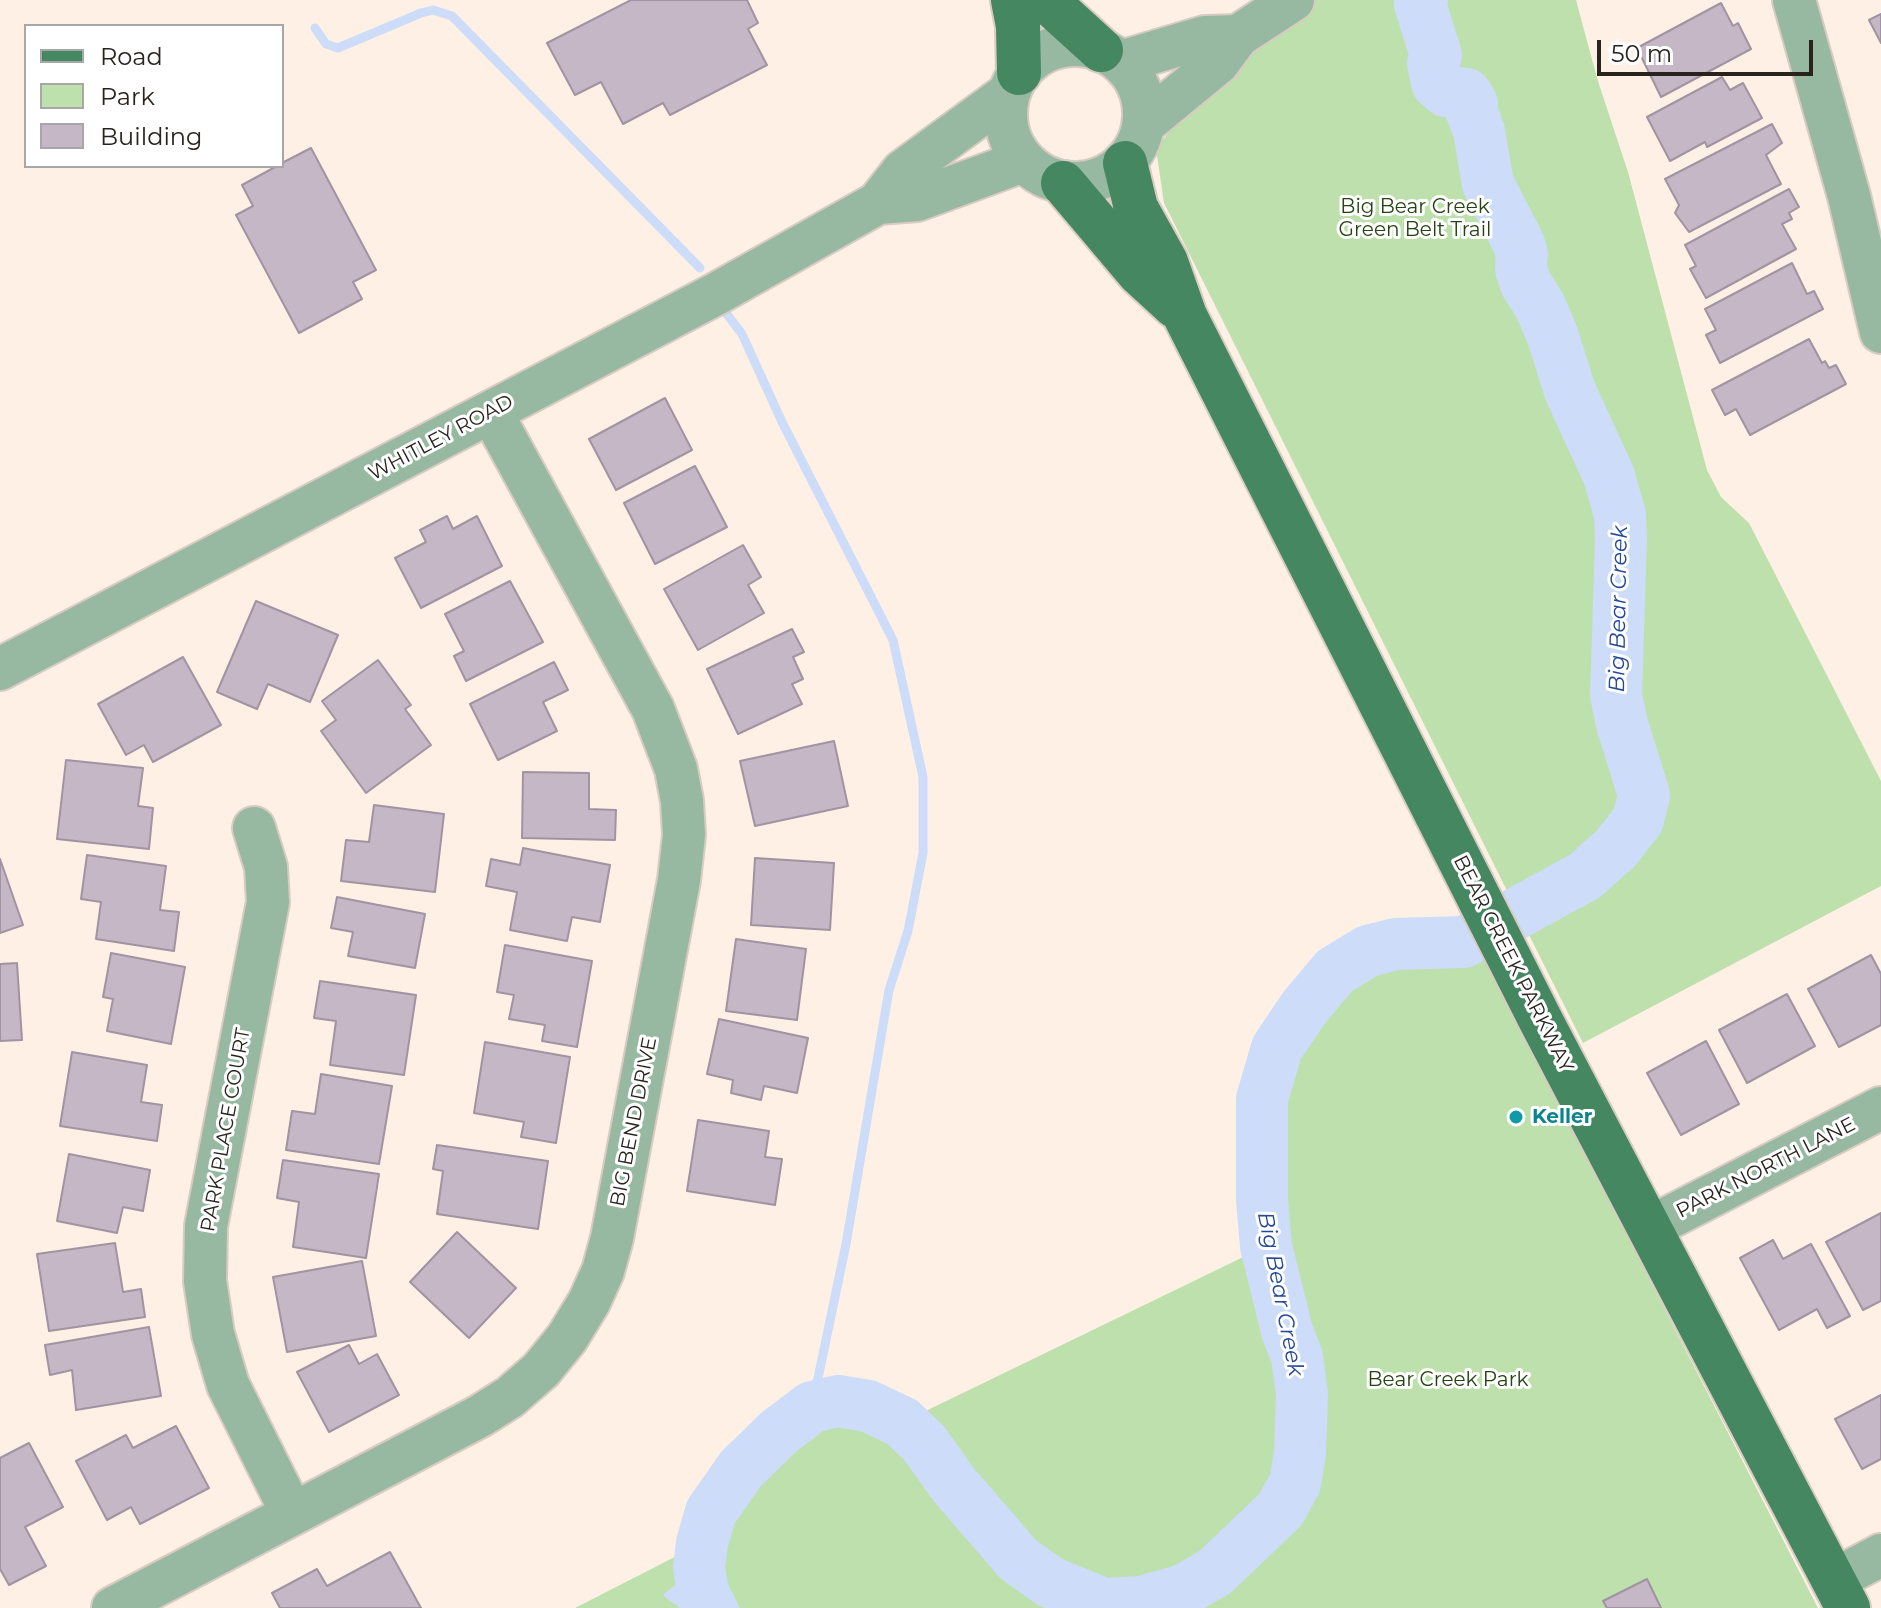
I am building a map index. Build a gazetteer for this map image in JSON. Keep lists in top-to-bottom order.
{
  "streets": {
    "main road": ["BEAR CREEK PARKWAY"],
    "street": [
      "WHITLEY ROAD",
      "BIG BEND DRIVE",
      "PARK PLACE COURT",
      "PARK NORTH LANE"
    ]
  },
  "crossings": [
    ["WHITLEY ROAD", "BEAR CREEK PARKWAY"],
    ["WHITLEY ROAD", "BIG BEND DRIVE"],
    ["BEAR CREEK PARKWAY", "PARK NORTH LANE"],
    ["BIG BEND DRIVE", "PARK PLACE COURT"]
  ],
  "water": ["Big Bear Creek"],
  "parks": ["Big Bear Creek Green Belt Trail", "Bear Creek Park"],
  "places": ["Keller"],
  "legend": ["Road", "Park", "Building"],
  "scale_bar": "50 m"
}
